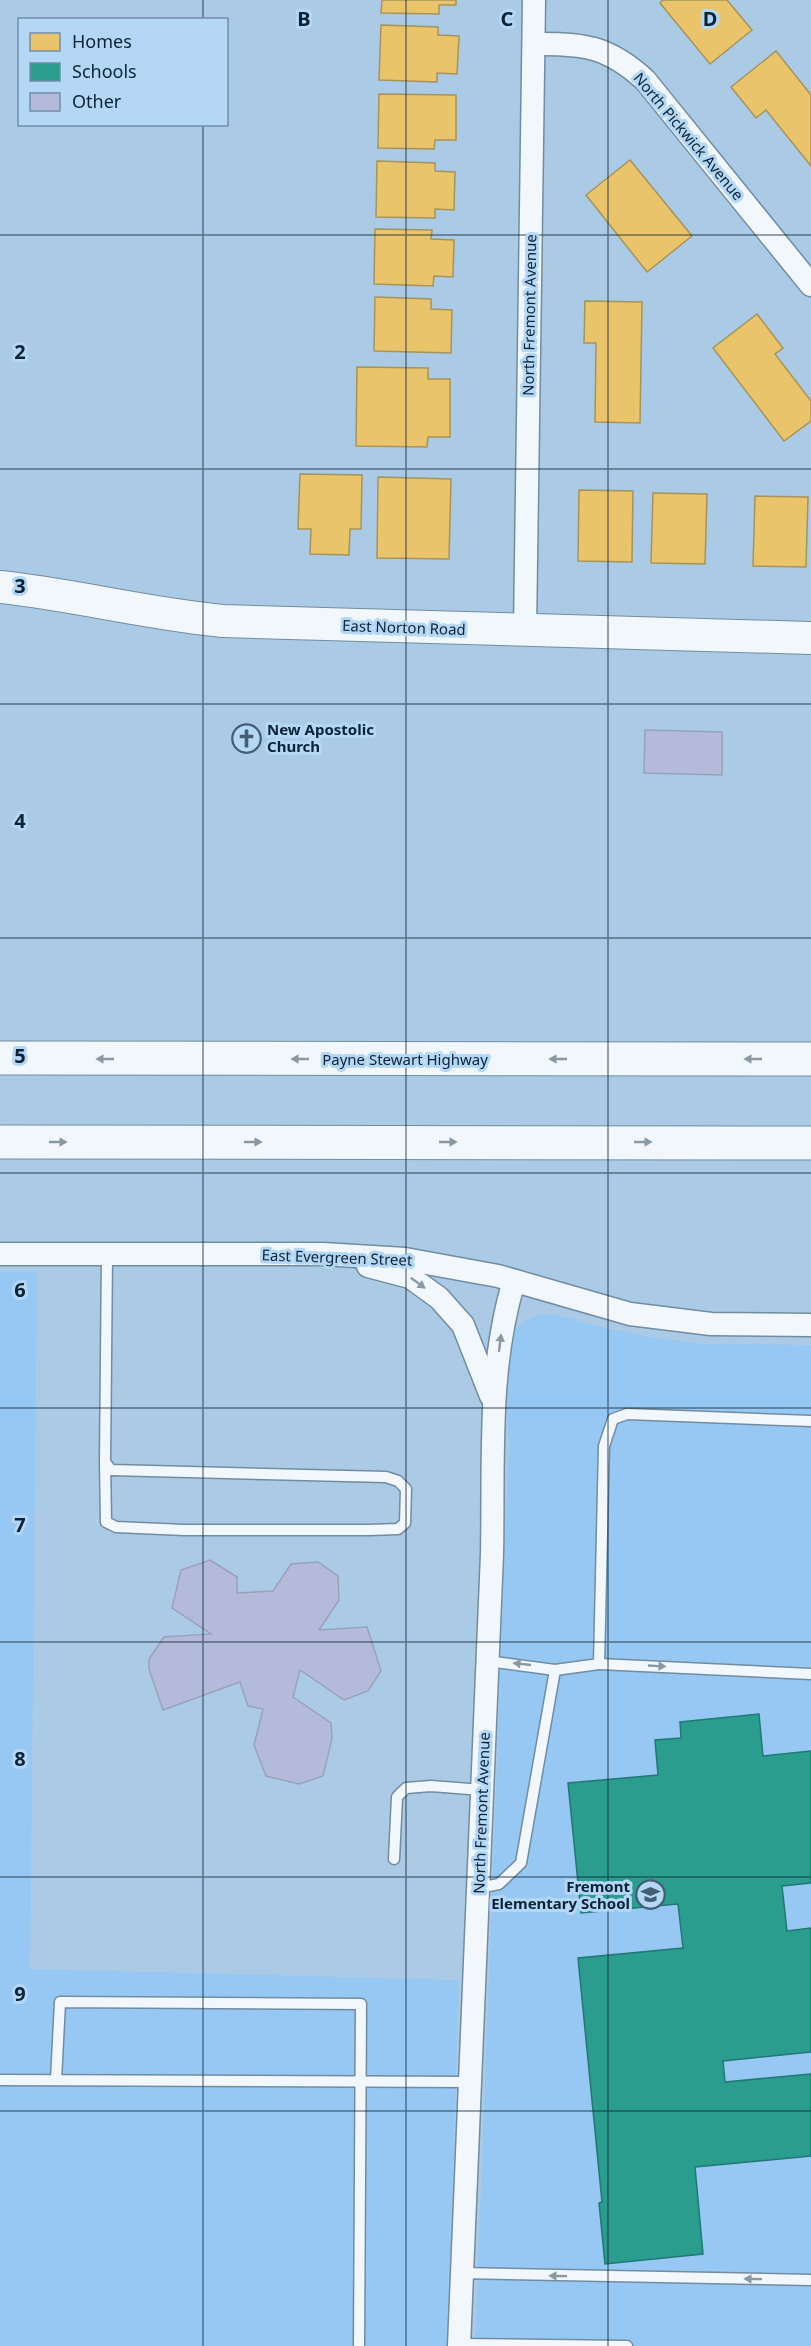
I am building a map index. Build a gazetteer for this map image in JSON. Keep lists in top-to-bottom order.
{
  "streets": {
    "highway": ["Payne Stewart Highway"],
    "main road": ["East Norton Road"],
    "street": ["North Pickwick Avenue", "North Fremont Avenue", "East Evergreen Street"]
  },
  "crossings": [
    ["North Pickwick Avenue", "North Fremont Avenue"],
    ["North Fremont Avenue", "East Norton Road"],
    ["North Fremont Avenue", "East Evergreen Street"]
  ],
  "places": {
    "church": ["New Apostolic Church"],
    "school or university": ["Fremont Elementary School"]
  },
  "legend": ["Homes", "Schools", "Other"],
  "grid": {
    "columns": ["B", "C", "D"],
    "rows": [
      "2",
      "3",
      "4",
      "5",
      "6",
      "7",
      "8",
      "9"
    ]
  }
}
